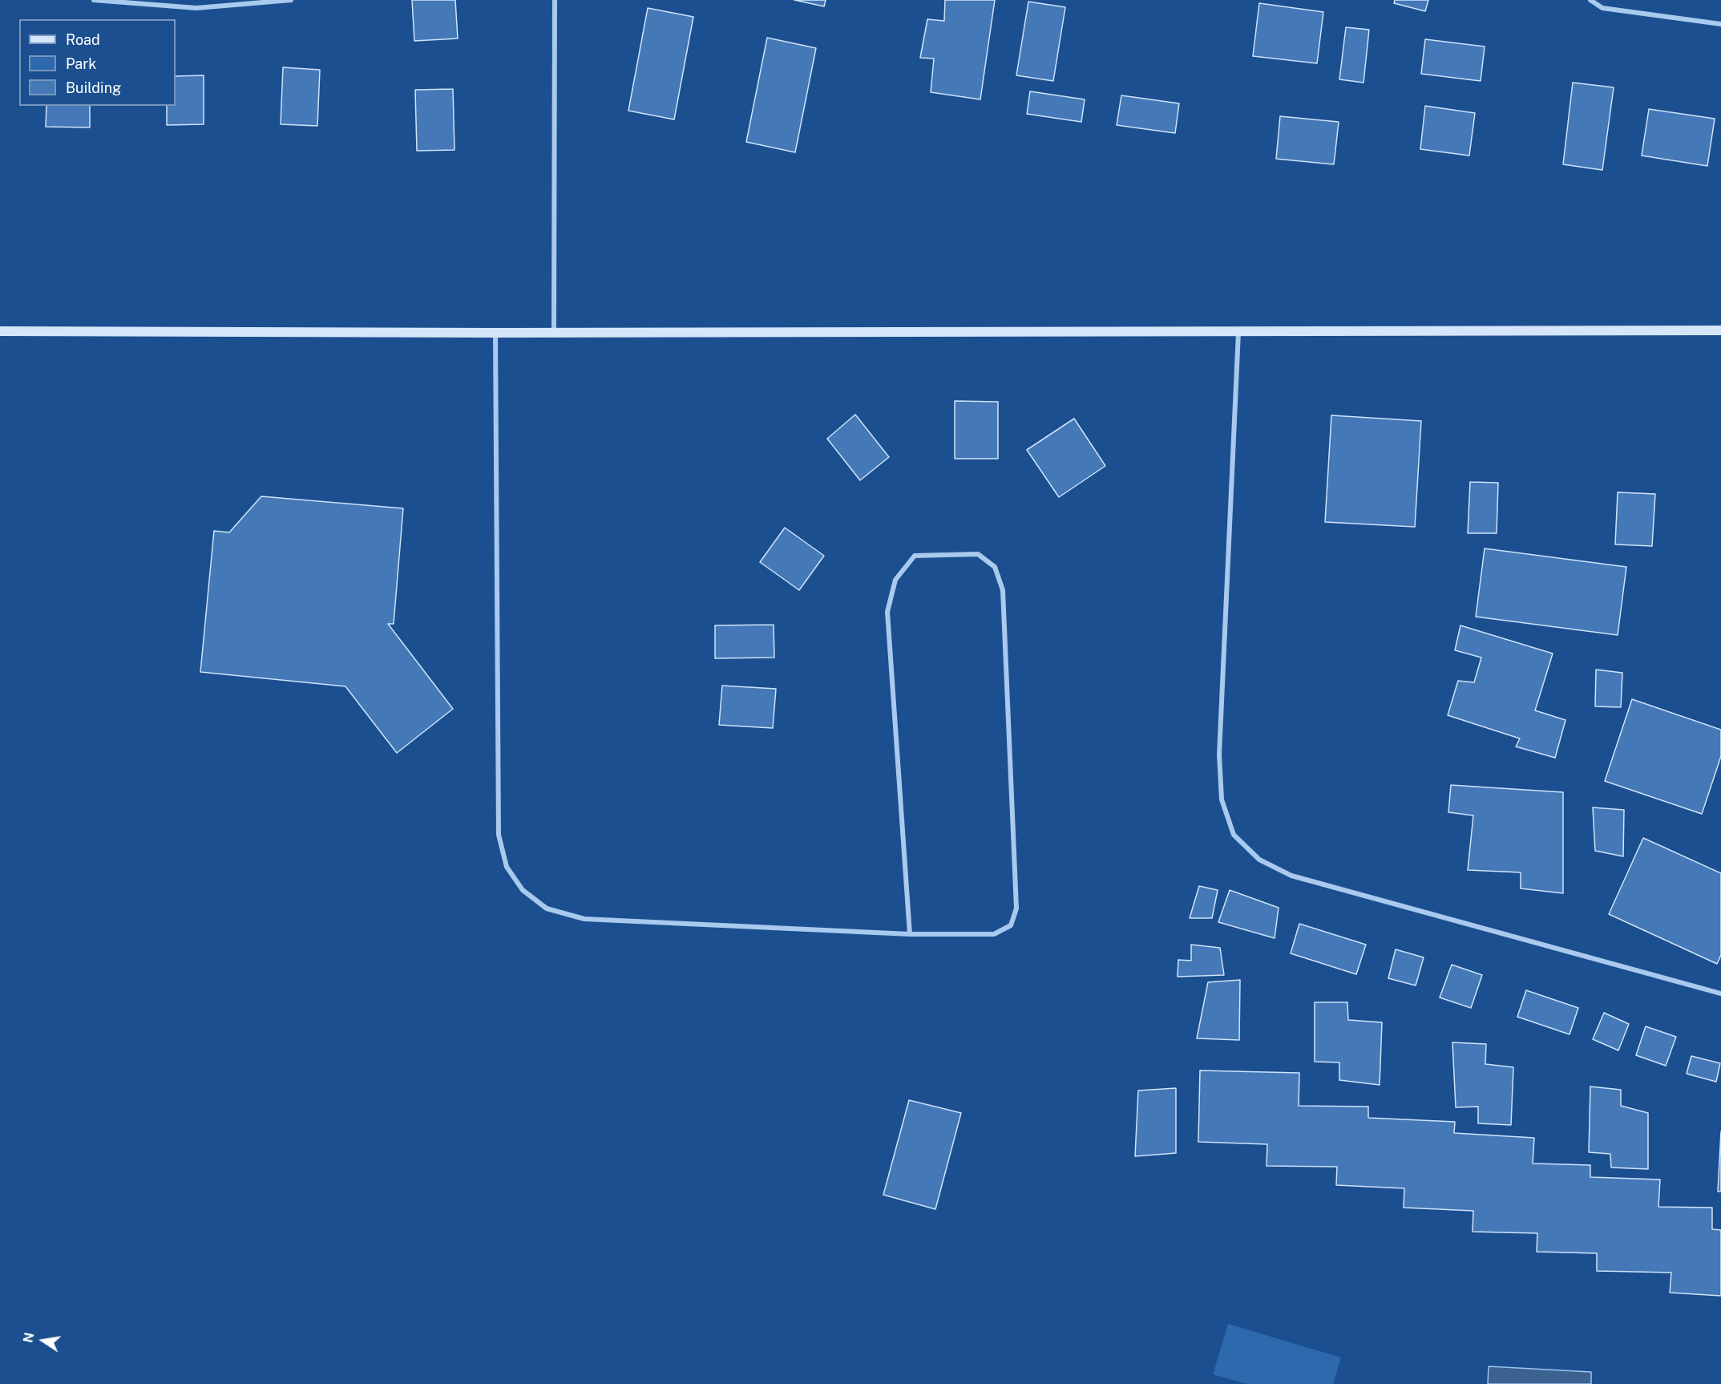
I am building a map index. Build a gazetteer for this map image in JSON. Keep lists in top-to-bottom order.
{
  "legend": ["Road", "Park", "Building"],
  "north": "left"
}
